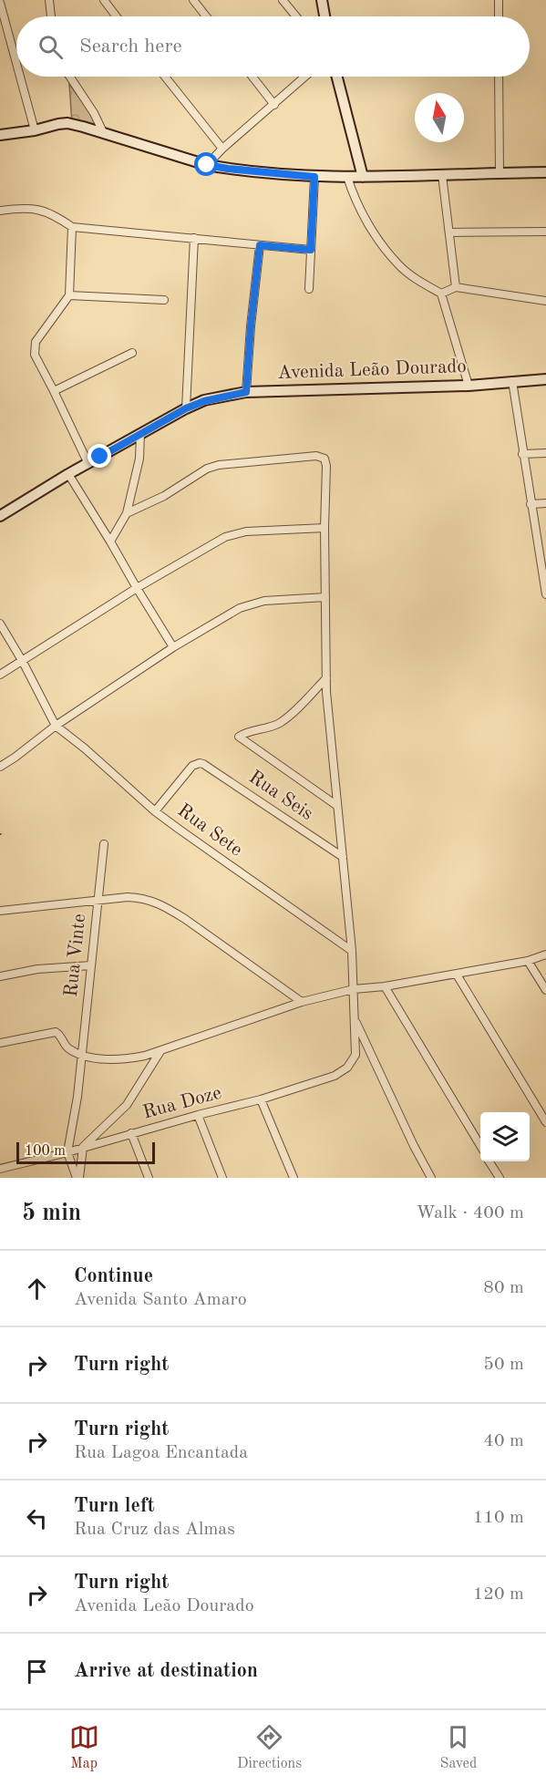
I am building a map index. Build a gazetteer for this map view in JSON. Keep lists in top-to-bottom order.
{
  "streets": {
    "street": [
      "Avenida Leão Dourado",
      "Rua Seis",
      "Rua Sete",
      "Rua Vinte",
      "Rua Doze"
    ]
  },
  "crossings": [
    ["Rua Seis", "Rua Sete"],
    ["Rua Vinte", "Rua Doze"]
  ],
  "scale_bar": "100 m",
  "north": "top",
  "page": {
    "search": "Search here",
    "scale": "100 m",
    "heading": ["5 min", "Walk · 400 m"],
    "list": [
      ["Continue", "Avenida Santo Amaro", "80 m"],
      ["Turn right", "50 m"],
      ["Turn right", "Rua Lagoa Encantada", "40 m"],
      ["Turn left", "Rua Cruz das Almas", "110 m"],
      ["Turn right", "Avenida Leão Dourado", "120 m"],
      "Arrive at destination"
    ],
    "nav": ["Map", "Directions", "Saved"]
  }
}
